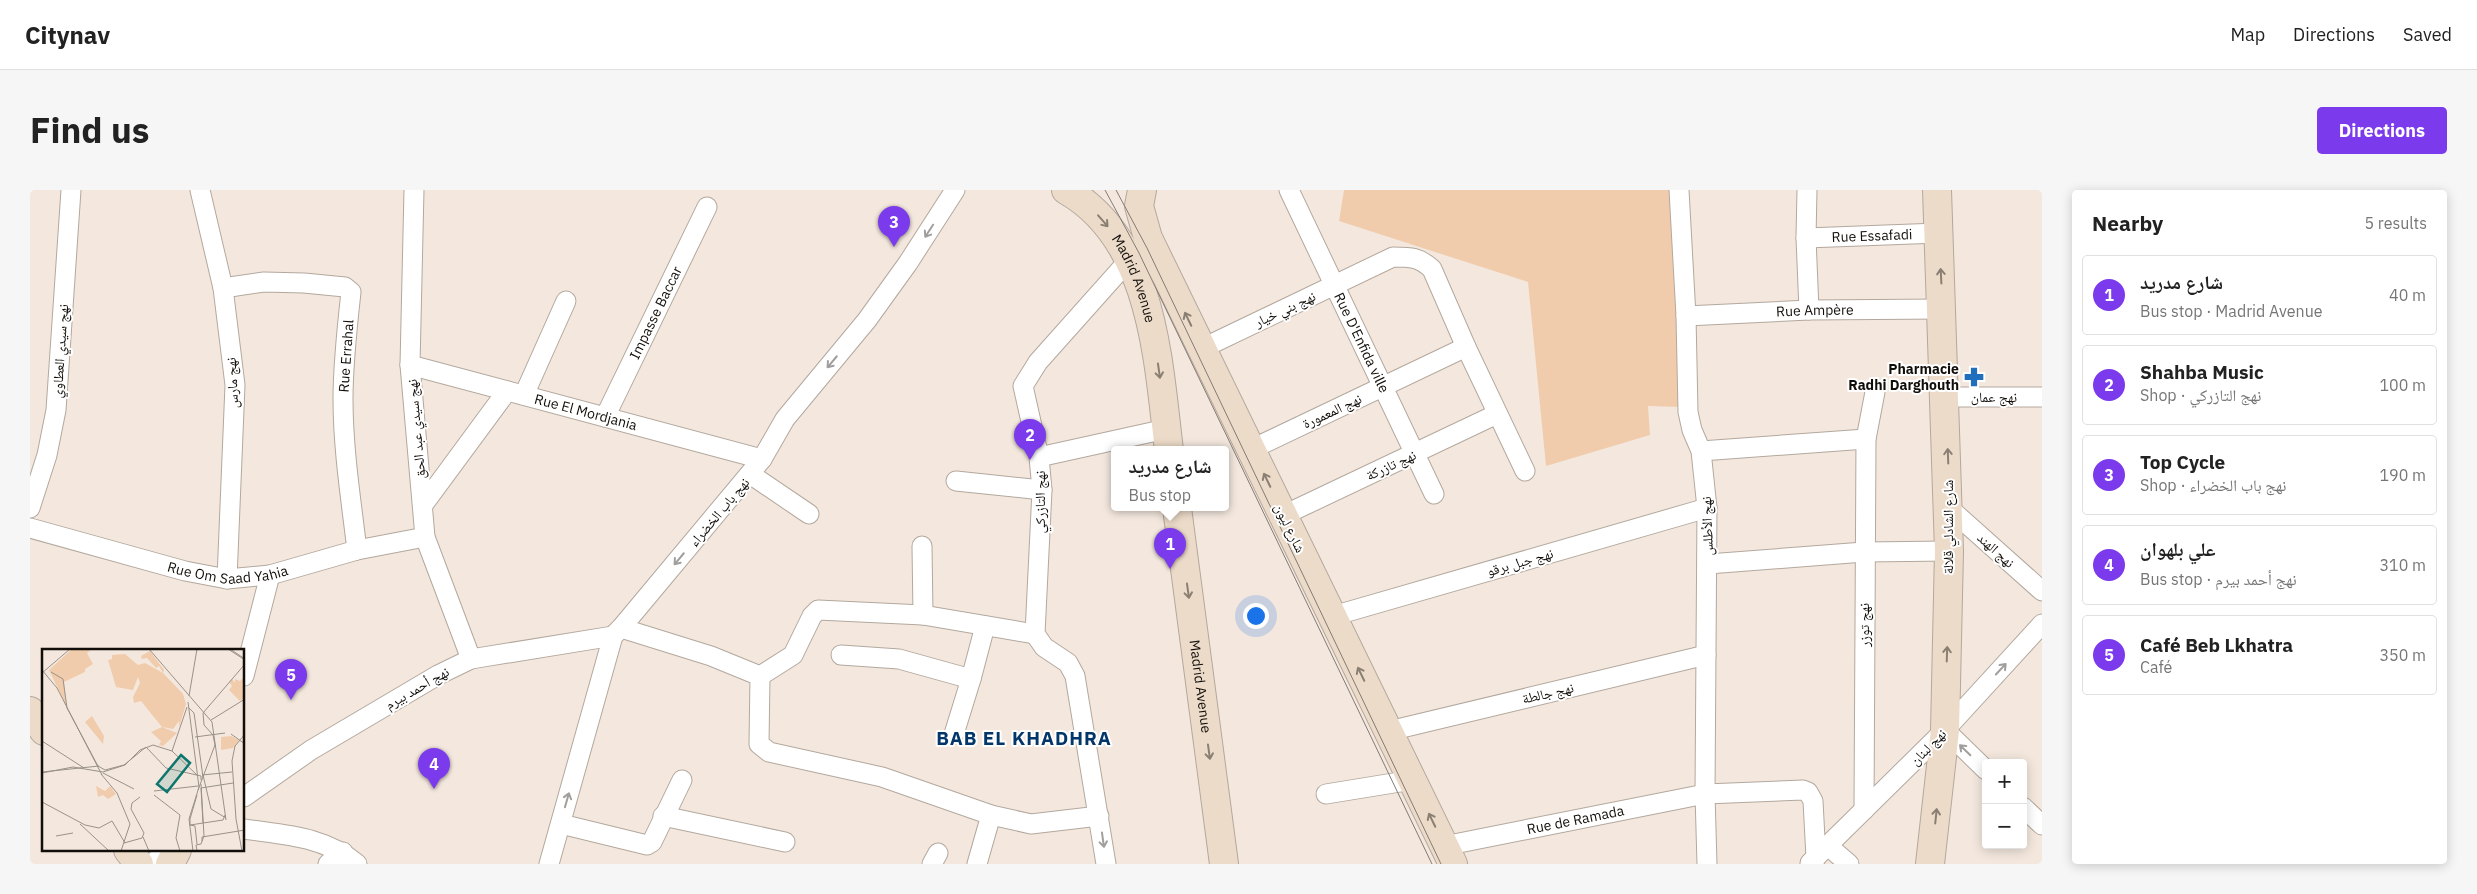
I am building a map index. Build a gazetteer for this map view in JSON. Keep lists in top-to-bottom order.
{
  "streets": {
    "street": [
      "Rue Essafadi",
      "Madrid Avenue",
      "نهج بني خيار",
      "Rue Ampère",
      "Impasse Baccar",
      "Rue D'Enfida ville",
      "نهج سيدي العطاوي",
      "Rue Errahal",
      "نهج مارس",
      "نهج عمان",
      "نهج المعمورة",
      "Rue El Mordjania",
      "نهج سيدي عبد الحق",
      "نهج تازركة",
      "نهج التازركي",
      "نهج باب الخضراء",
      "نهج الأطلس",
      "شارع الشادلي قلالة",
      "شارع ليون",
      "نهج الهند",
      "نهج جبل برقو",
      "Rue Om Saad Yahia",
      "نهج توزر",
      "نهج أحمد بيرم",
      "نهج جالطة",
      "نهج لبنان",
      "Rue de Ramada"
    ]
  },
  "crossings": [
    ["Rue Essafadi", "شارع الشادلي قلالة"],
    ["Madrid Avenue", "نهج التازركي"],
    ["نهج بني خيار", "Rue D'Enfida ville"],
    ["نهج بني خيار", "نهج المعمورة"],
    ["نهج بني خيار", "شارع ليون"],
    ["Rue Ampère", "نهج الأطلس"],
    ["Rue Ampère", "شارع الشادلي قلالة"],
    ["Impasse Baccar", "Rue El Mordjania"],
    ["Rue D'Enfida ville", "نهج المعمورة"],
    ["Rue D'Enfida ville", "نهج تازركة"],
    ["Rue Errahal", "نهج مارس"],
    ["Rue Errahal", "Rue Om Saad Yahia"],
    ["نهج مارس", "Rue Om Saad Yahia"],
    ["نهج عمان", "شارع الشادلي قلالة"],
    ["نهج المعمورة", "شارع ليون"],
    ["Rue El Mordjania", "نهج سيدي عبد الحق"],
    ["Rue El Mordjania", "نهج باب الخضراء"],
    ["نهج سيدي عبد الحق", "Rue Om Saad Yahia"],
    ["نهج سيدي عبد الحق", "نهج أحمد بيرم"],
    ["نهج تازركة", "شارع ليون"],
    ["نهج باب الخضراء", "نهج أحمد بيرم"],
    ["نهج الأطلس", "نهج جبل برقو"],
    ["نهج الأطلس", "نهج جالطة"],
    ["نهج الأطلس", "Rue de Ramada"],
    ["شارع الشادلي قلالة", "نهج الهند"],
    ["شارع الشادلي قلالة", "نهج لبنان"],
    ["شارع ليون", "نهج جبل برقو"],
    ["شارع ليون", "نهج جالطة"],
    ["شارع ليون", "Rue de Ramada"],
    ["نهج توزر", "نهج لبنان"],
    ["نهج لبنان", "Rue de Ramada"]
  ],
  "one_way": ["شارع الشادلي قلالة", "شارع ليون", "نهج لبنان"],
  "districts": ["BAB EL KHADHRA"],
  "places": {
    "pharmacy": ["Pharmacie Radhi Darghouth"]
  },
  "page": {
    "header": "Citynav",
    "nav": ["Map", "Directions", "Saved"],
    "title": "Find us",
    "buttons": "Directions",
    "heading": ["Nearby", "5 results"],
    "pins": [
      "3",
      "2",
      "1",
      "5",
      "4"
    ],
    "list": [
      {
        "mark": "1",
        "name": "شارع مدريد",
        "note": "Bus stop · Madrid Avenue",
        "value": "40 m"
      },
      {
        "mark": "2",
        "name": "Shahba Music",
        "note": "Shop · نهج التازركي",
        "value": "100 m"
      },
      {
        "mark": "3",
        "name": "Top Cycle",
        "note": "Shop · نهج باب الخضراء",
        "value": "190 m"
      },
      {
        "mark": "4",
        "name": "علي بلهوان",
        "note": "Bus stop · نهج أحمد بيرم",
        "value": "310 m"
      },
      {
        "mark": "5",
        "name": "Café Beb Lkhatra",
        "note": "Café",
        "value": "350 m"
      }
    ],
    "popup": ["شارع مدريد", "Bus stop"],
    "map_buttons": ["+", "−"]
  }
}
